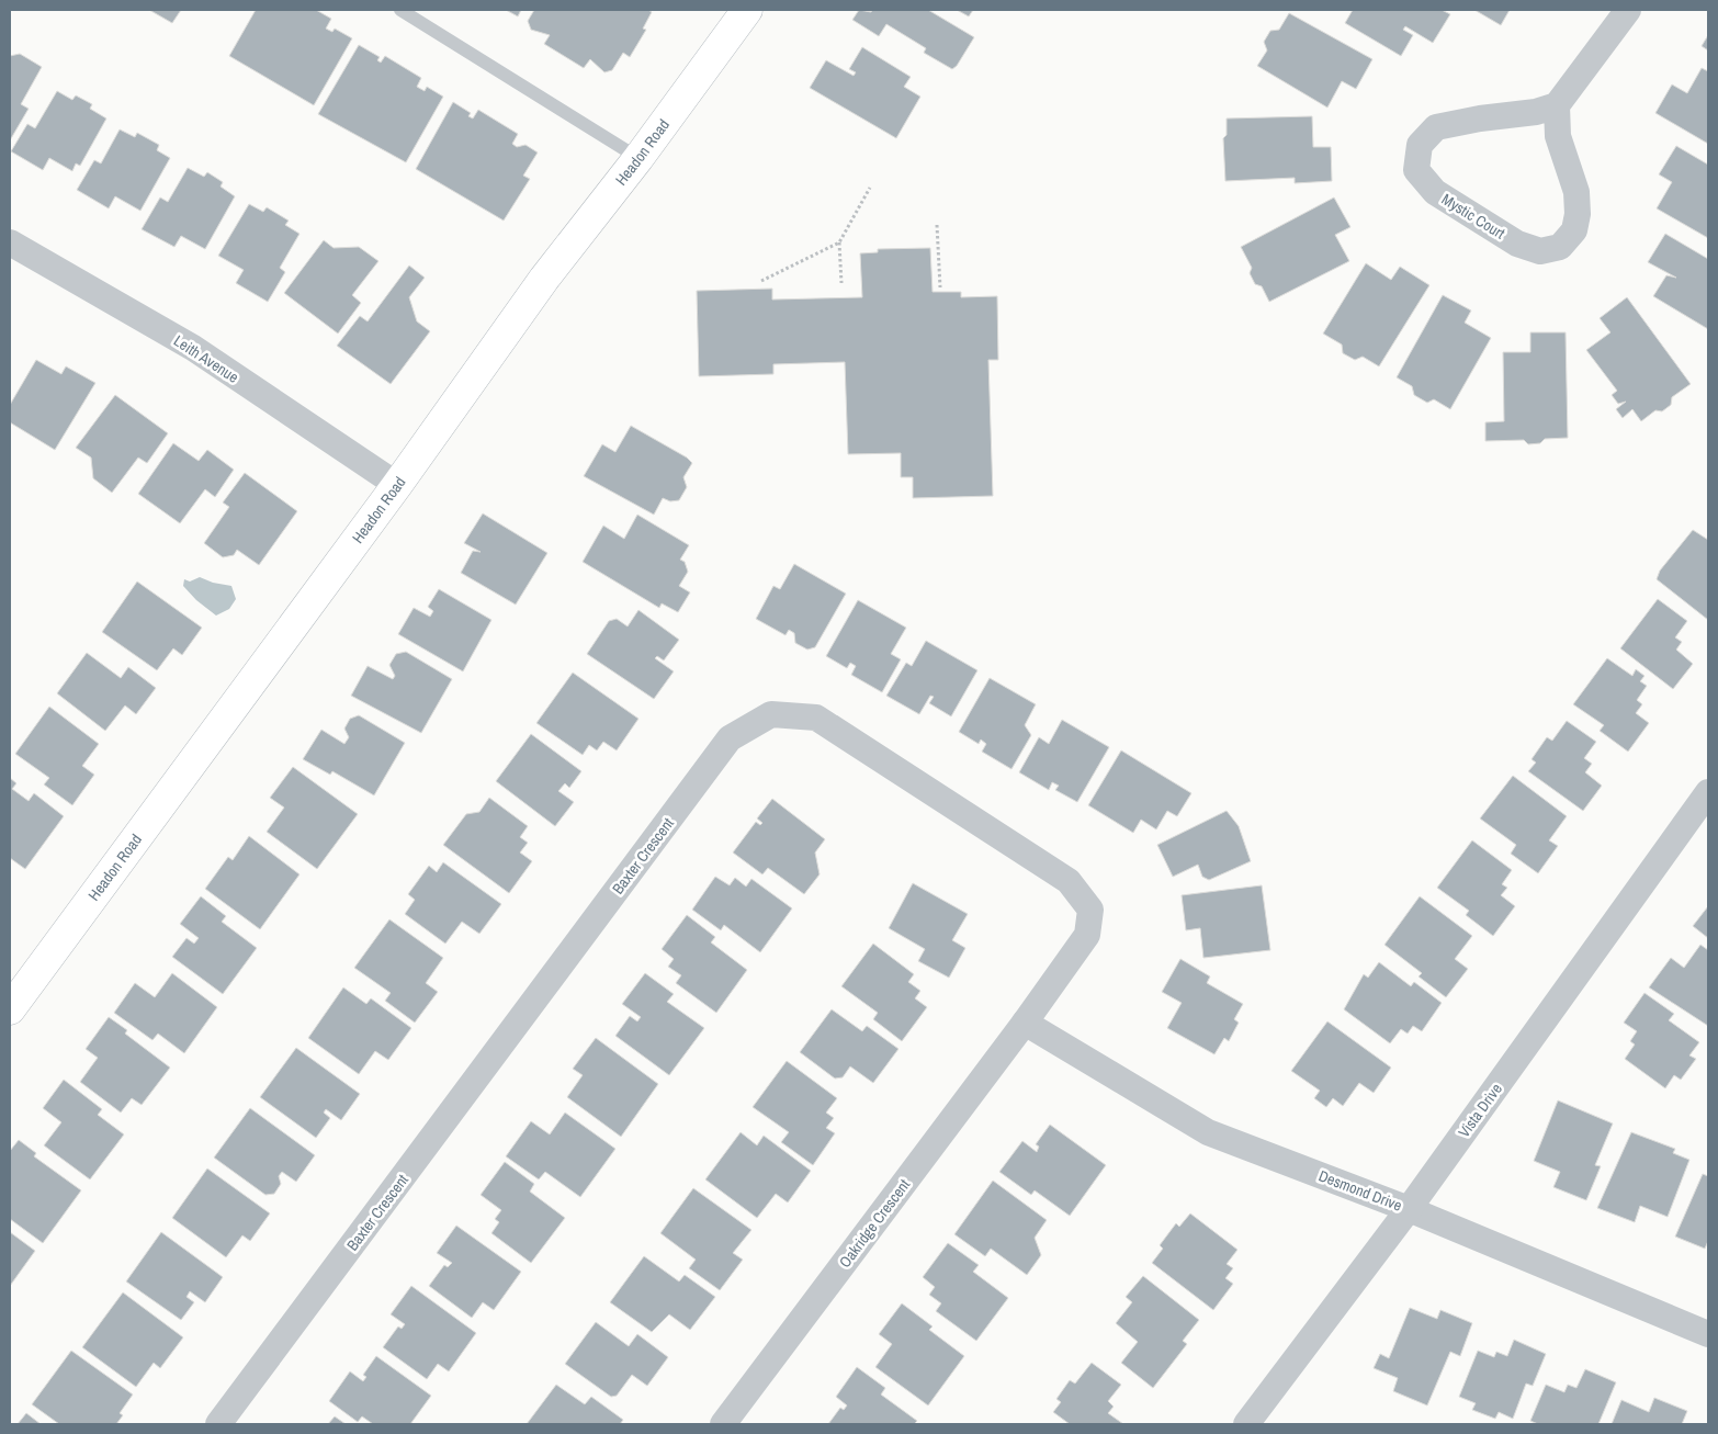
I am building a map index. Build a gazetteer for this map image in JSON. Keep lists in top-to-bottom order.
{
  "streets": {
    "street": [
      "Headon Road",
      "Mystic Court",
      "Leith Avenue",
      "Baxter Crescent",
      "Vista Drive",
      "Desmond Drive",
      "Oakridge Crescent"
    ]
  },
  "crossings": [
    ["Headon Road", "Leith Avenue"],
    ["Baxter Crescent", "Desmond Drive"],
    ["Baxter Crescent", "Oakridge Crescent"],
    ["Vista Drive", "Desmond Drive"],
    ["Desmond Drive", "Oakridge Crescent"]
  ]
}
